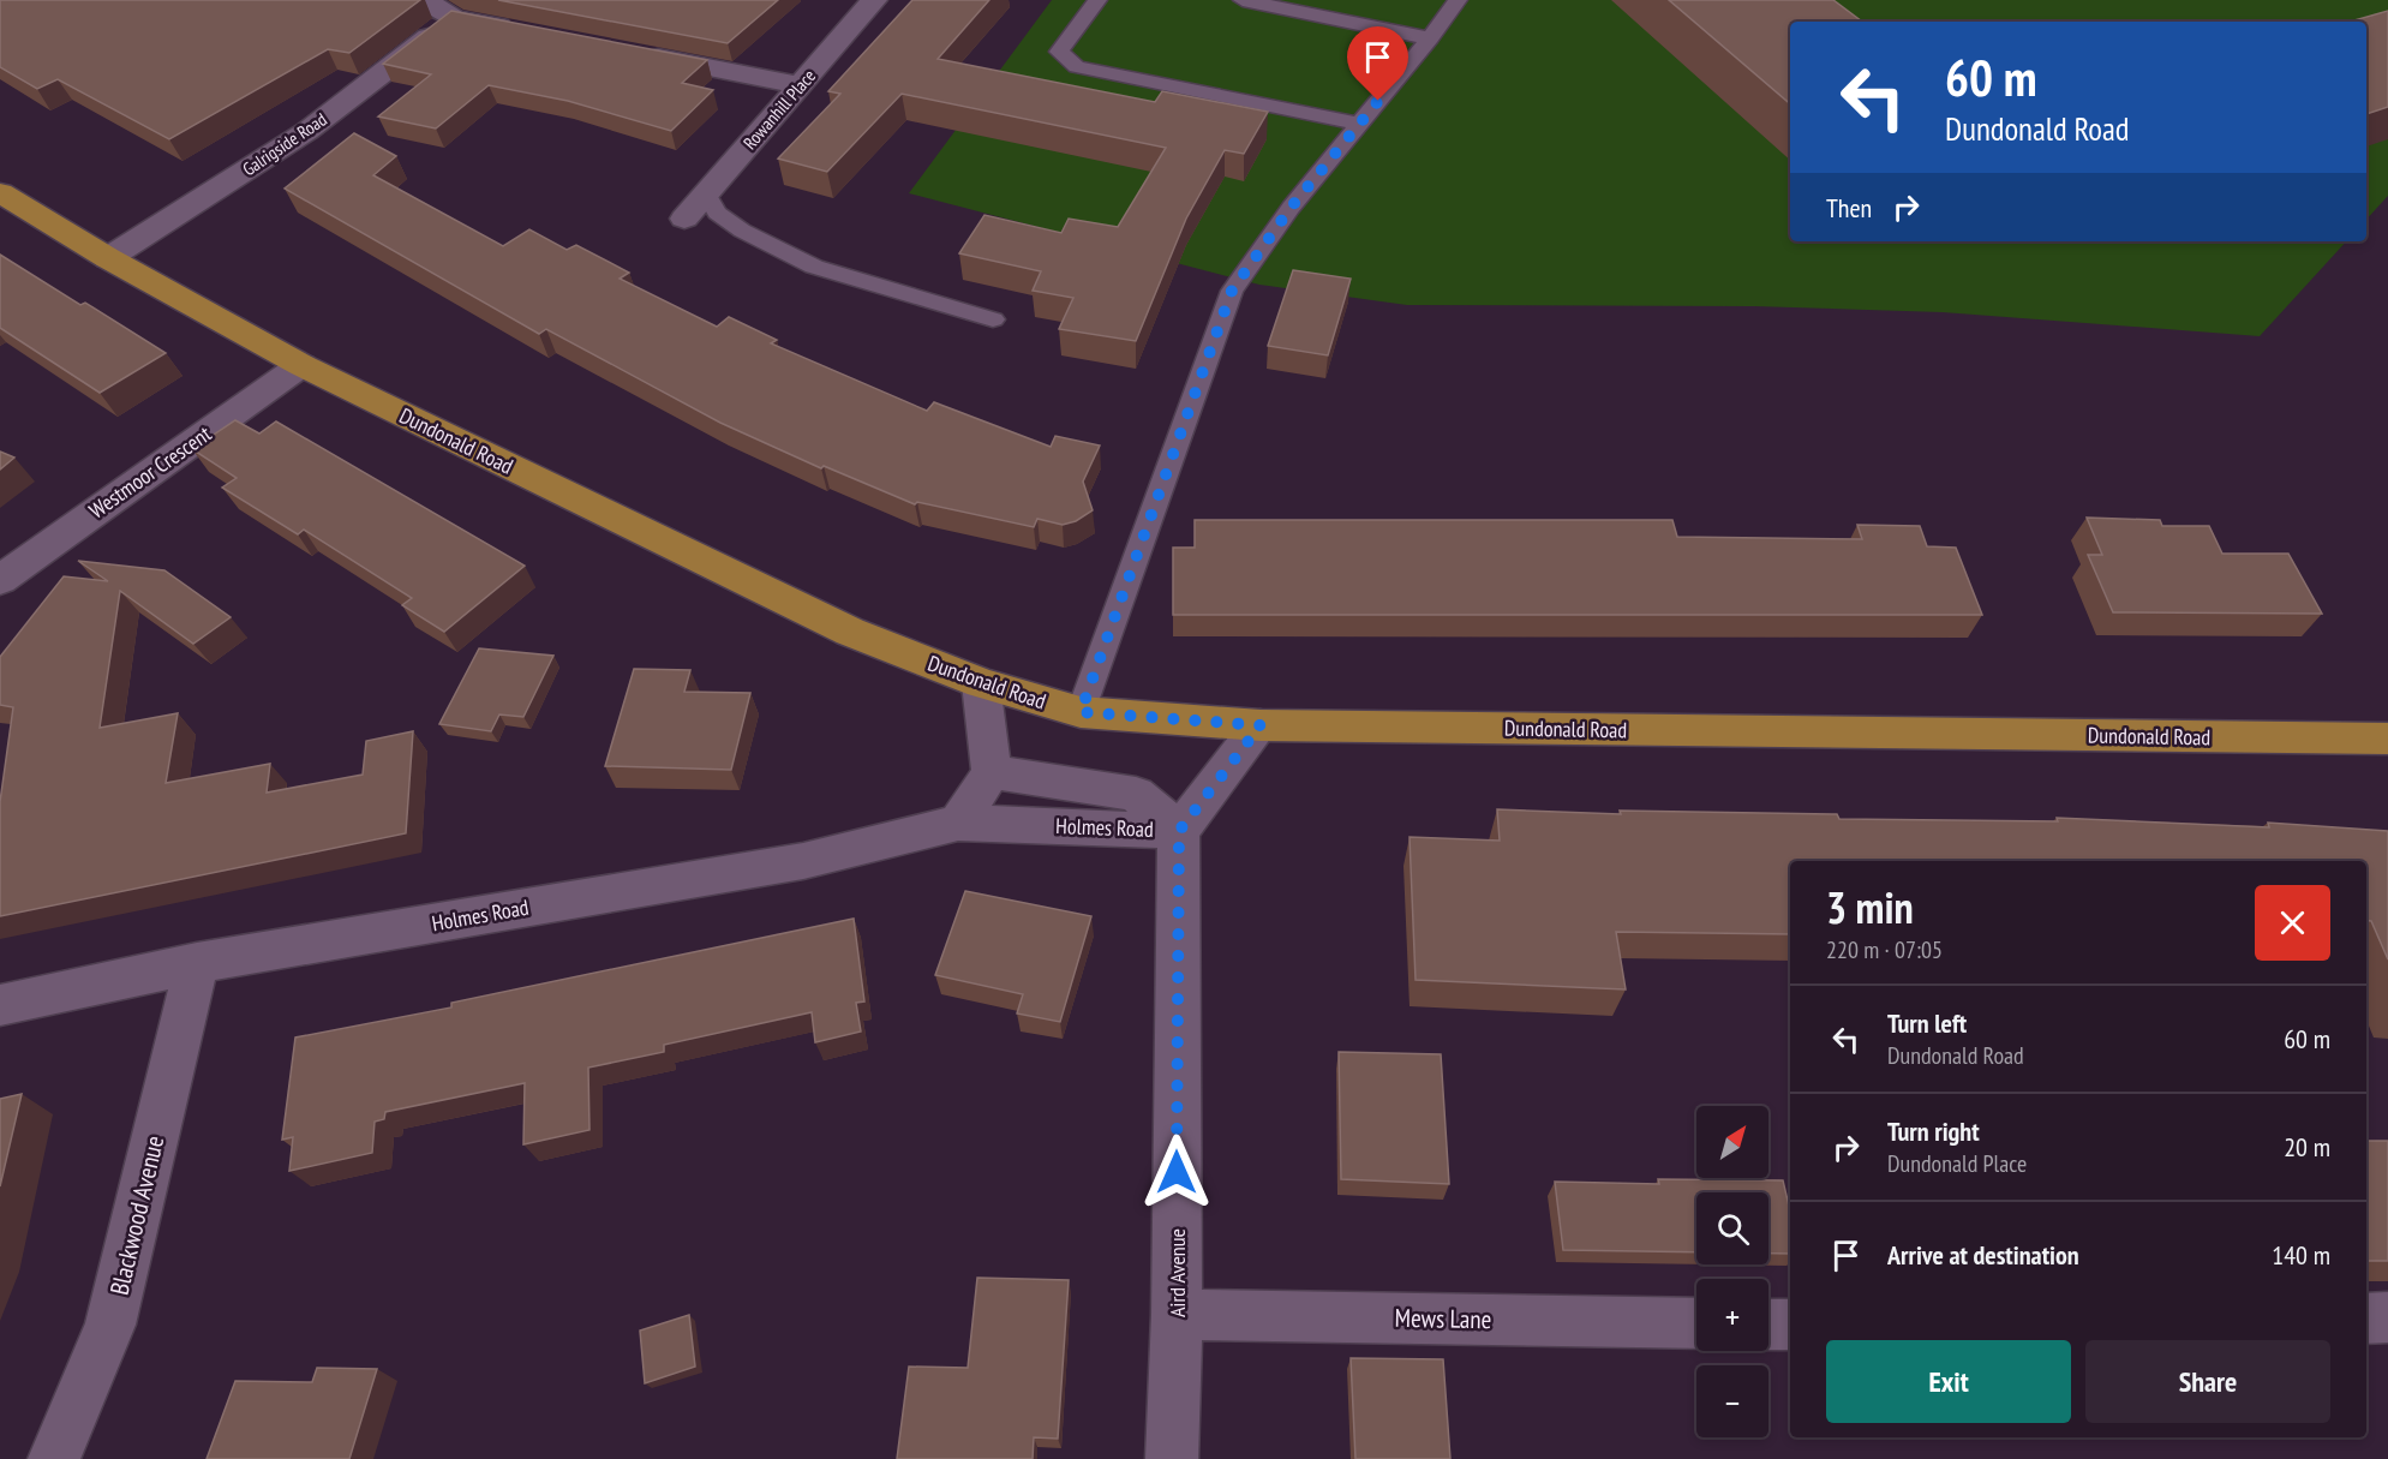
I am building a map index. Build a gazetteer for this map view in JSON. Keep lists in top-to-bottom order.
{
  "streets": {
    "main road": ["Dundonald Road"],
    "street": [
      "Rowanhill Place",
      "Galrigside Road",
      "Westmoor Crescent",
      "Holmes Road",
      "Blackwood Avenue",
      "Aird Avenue",
      "Mews Lane"
    ]
  },
  "crossings": [
    ["Galrigside Road", "Dundonald Road"],
    ["Dundonald Road", "Westmoor Crescent"],
    ["Holmes Road", "Blackwood Avenue"],
    ["Holmes Road", "Aird Avenue"],
    ["Aird Avenue", "Mews Lane"]
  ],
  "north": "top right",
  "page": {
    "turn": ["60 m", "Dundonald Road"],
    "then": "Then",
    "heading": ["3 min", "220 m · 07:05"],
    "list": [
      {
        "name": "Turn left",
        "note": "Dundonald Road",
        "value": "60 m"
      },
      {
        "name": "Turn right",
        "note": "Dundonald Place",
        "value": "20 m"
      },
      {
        "name": "Arrive at destination",
        "value": "140 m"
      }
    ],
    "map_buttons": ["+", "−"],
    "buttons": ["Exit", "Share"]
  }
}
